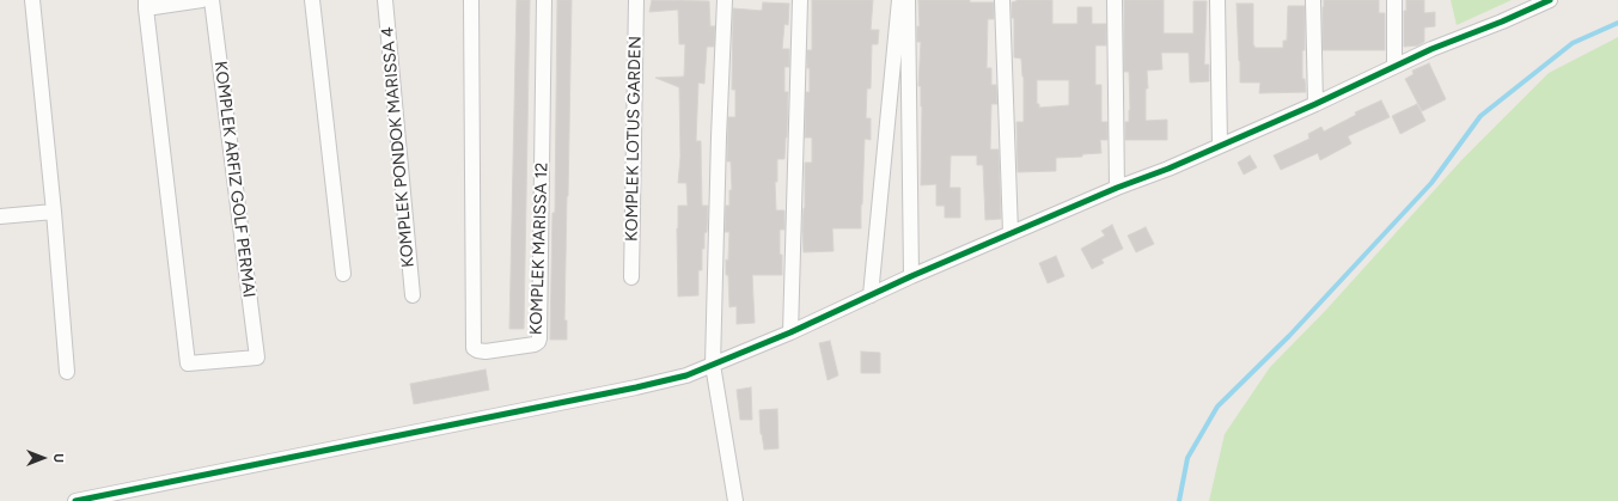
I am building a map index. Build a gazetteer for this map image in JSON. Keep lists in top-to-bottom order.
{
  "streets": {
    "street": [
      "KOMPLEK LOTUS GARDEN",
      "KOMPLEK PONDOK MARISSA 4",
      "KOMPLEK ARFIZ GOLF PERMAI",
      "KOMPLEK MARISSA 12"
    ]
  },
  "north": "right"
}
